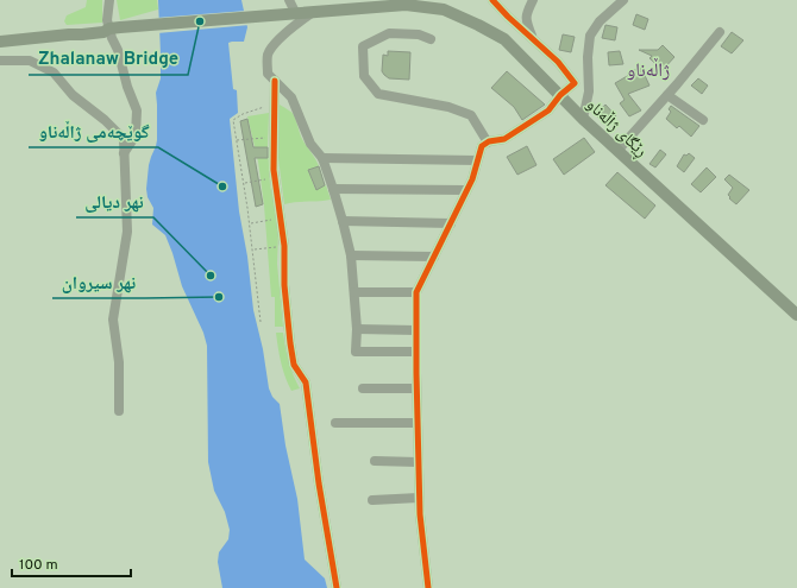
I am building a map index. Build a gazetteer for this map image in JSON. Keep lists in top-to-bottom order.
{
  "streets": {
    "main road": ["ڕێگای ژاڵەناو"]
  },
  "districts": ["ژاڵەناو"],
  "places": [
    "Zhalanaw Bridge",
    "گوێچەمی ژاڵەناو",
    "نهر ديالى",
    "نهر سیروان"
  ],
  "scale_bar": "100 m"
}
